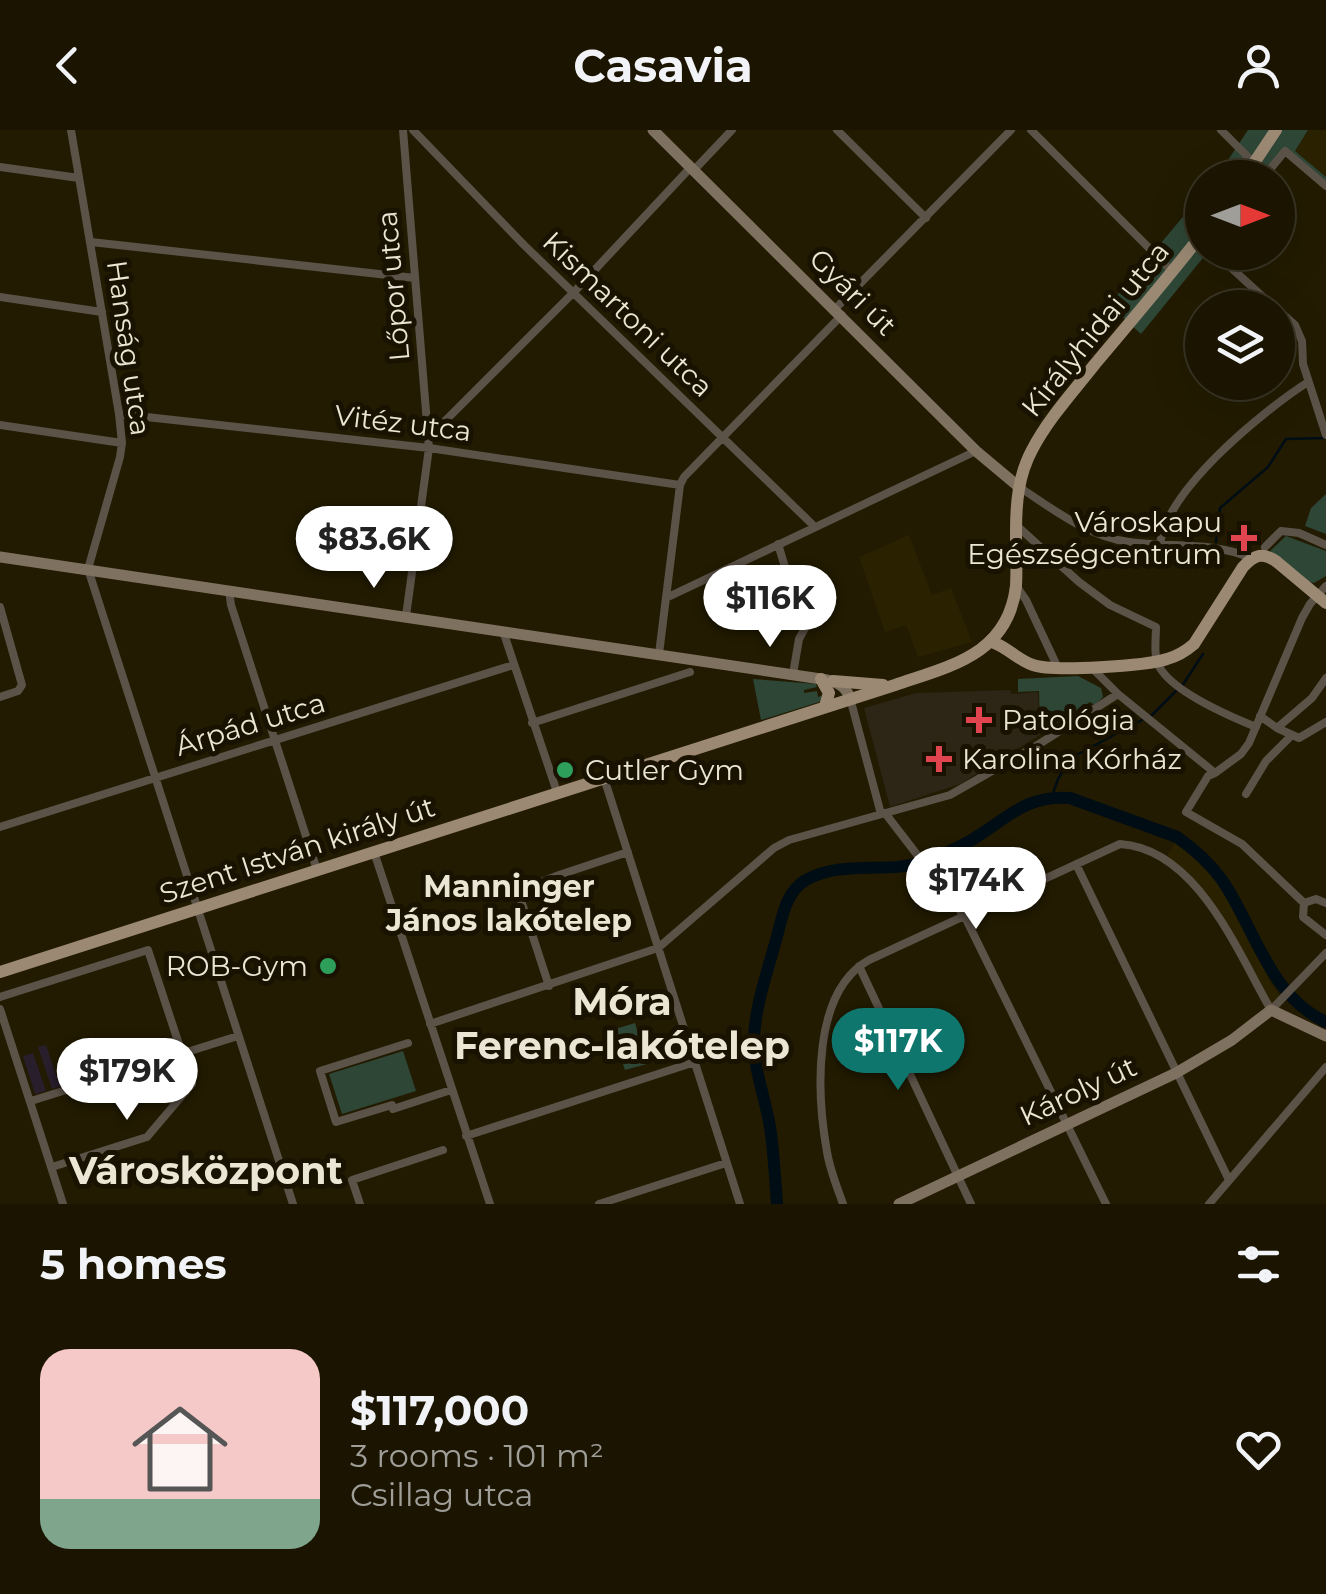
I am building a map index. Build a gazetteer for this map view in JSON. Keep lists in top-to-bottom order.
{
  "streets": {
    "main road": ["Királyhidai utca", "Szent István király út"],
    "street": [
      "Lőpor utca",
      "Gyári út",
      "Kismartoni utca",
      "Hanság utca",
      "Vitéz utca",
      "Árpád utca",
      "Károly út"
    ]
  },
  "crossings": [
    ["Lőpor utca", "Vitéz utca"],
    ["Gyári út", "Királyhidai utca"],
    ["Hanság utca", "Vitéz utca"]
  ],
  "districts": ["Manninger János lakótelep", "Móra Ferenc-lakótelep", "Városközpont"],
  "places": {
    "health": ["Városkapu Egészségcentrum", "Patológia", "Karolina Kórház"],
    "other": ["Cutler Gym", "ROB-Gym"]
  },
  "north": "right",
  "page": {
    "header": "Casavia",
    "price": [
      "$83.6K",
      "$116K",
      "$174K",
      "$117K",
      "$179K"
    ],
    "heading": "5 homes",
    "list": [
      {
        "name": "$117,000",
        "note": "3 rooms · 101 m² · Csillag utca"
      }
    ]
  }
}
